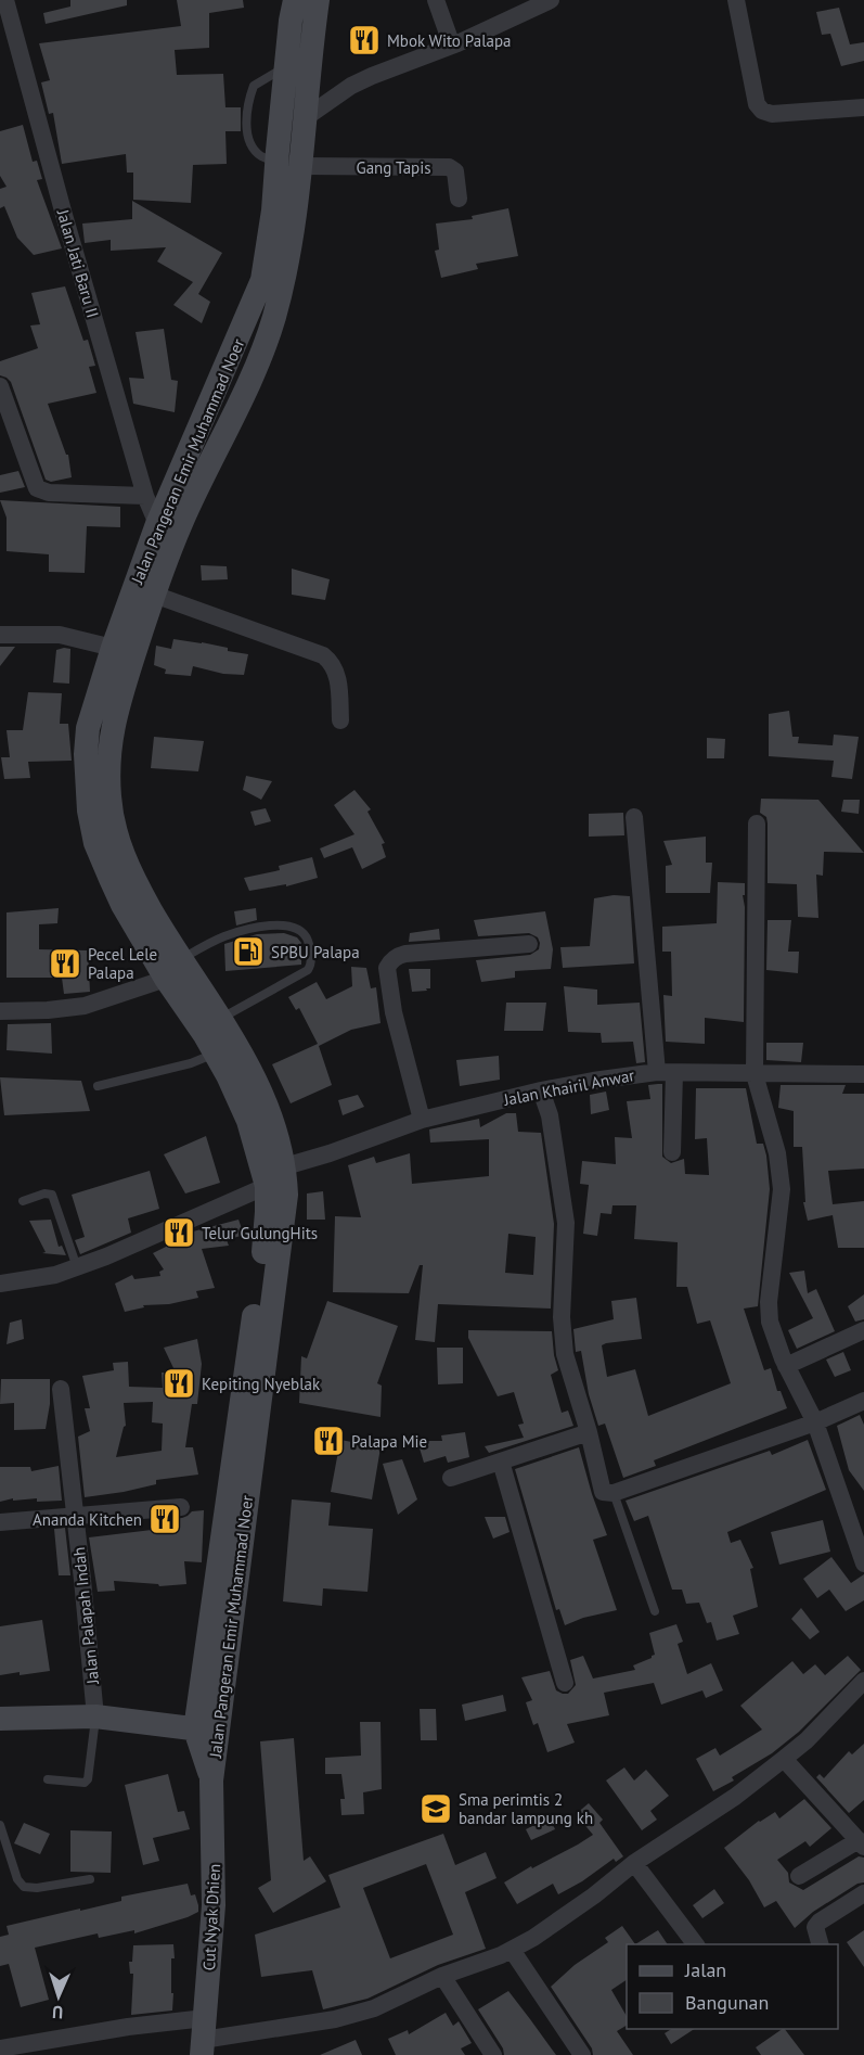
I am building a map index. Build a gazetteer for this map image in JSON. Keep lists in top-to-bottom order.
{
  "streets": {
    "main road": ["Jalan Pangeran Emir Muhammad Noer", "Cut Nyak Dhien"],
    "street": [
      "Gang Tapis",
      "Jalan Jati Baru II",
      "Jalan Khairil Anwar",
      "Jalan Palapah Indah"
    ]
  },
  "crossings": [
    ["Gang Tapis", "Jalan Pangeran Emir Muhammad Noer"],
    ["Jalan Jati Baru II", "Jalan Pangeran Emir Muhammad Noer"],
    ["Jalan Pangeran Emir Muhammad Noer", "Jalan Khairil Anwar"],
    ["Jalan Pangeran Emir Muhammad Noer", "Cut Nyak Dhien"]
  ],
  "places": {
    "restaurant": [
      "Mbok Wito Palapa",
      "Pecel Lele Palapa",
      "Telur GulungHits",
      "Kepiting Nyeblak",
      "Palapa Mie",
      "Ananda Kitchen"
    ],
    "fuel station": ["SPBU Palapa"],
    "school or university": ["Sma perimtis 2 bandar lampung kh"]
  },
  "legend": ["Jalan", "Bangunan"],
  "north": "bottom"
}
